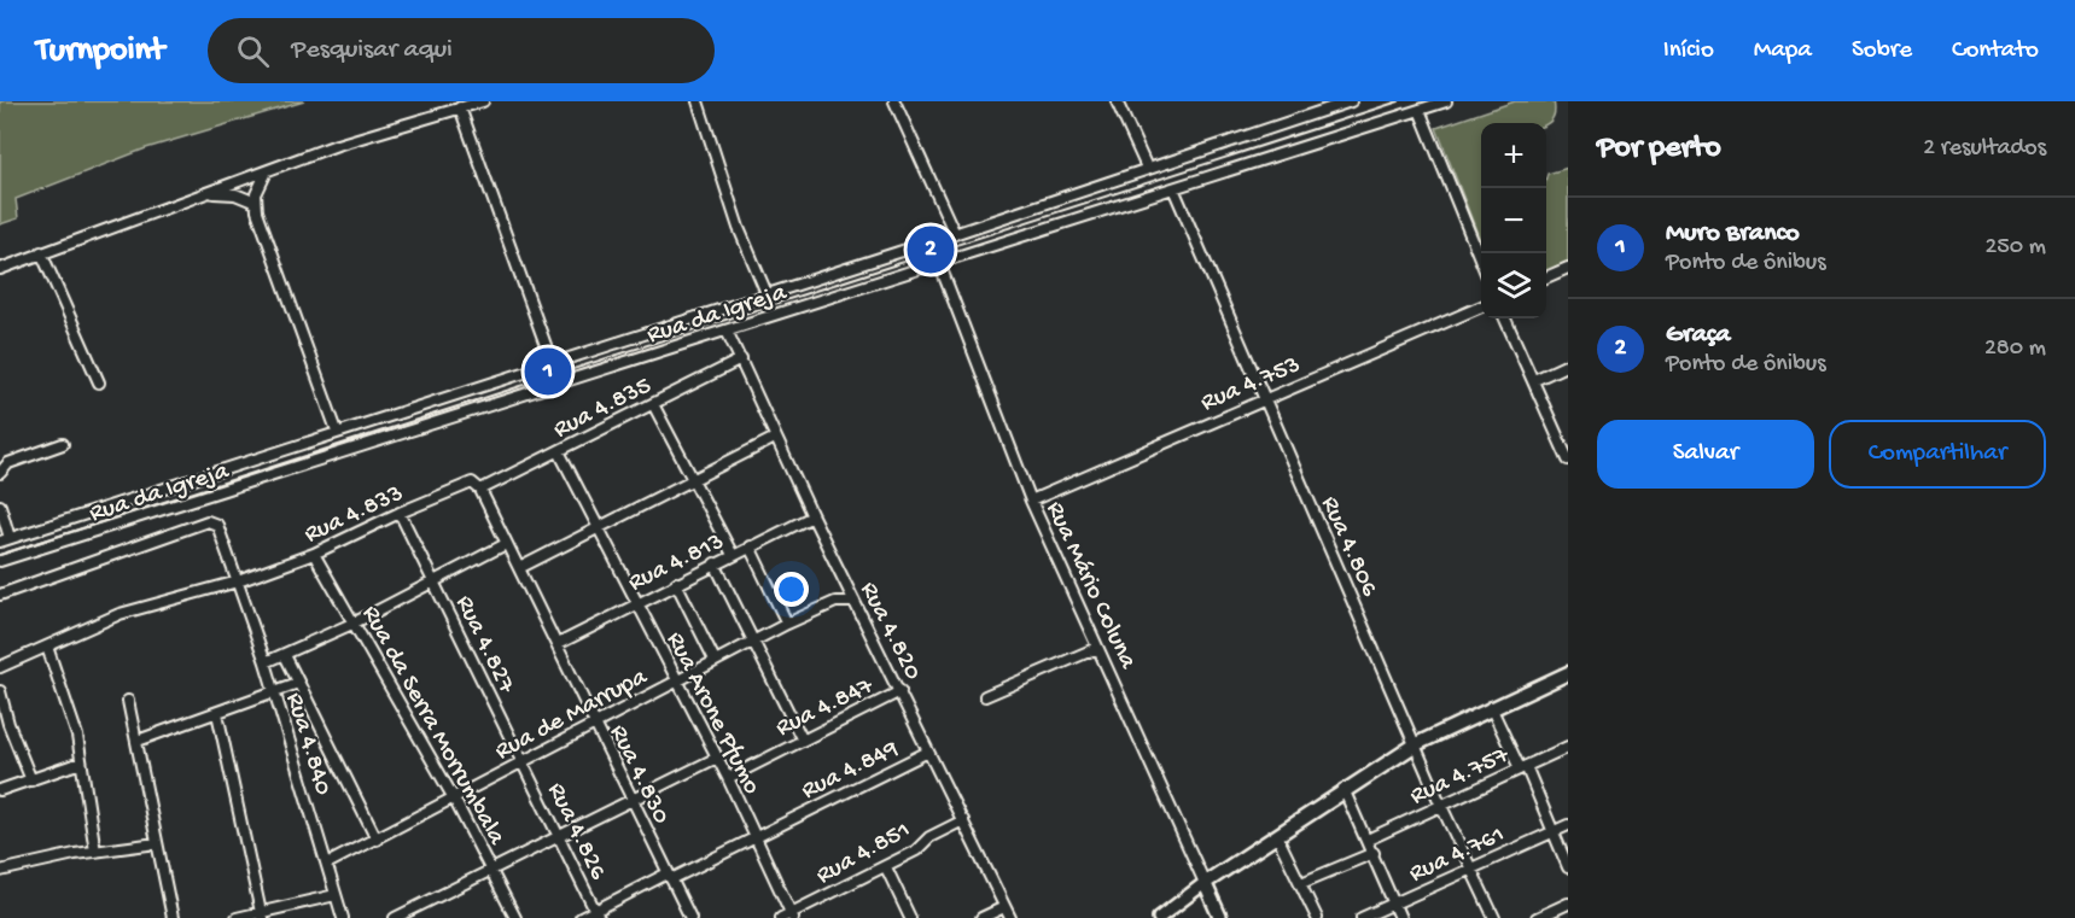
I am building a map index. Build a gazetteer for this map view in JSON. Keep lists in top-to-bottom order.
{
  "streets": {
    "main road": ["Rua Mário Coluna"],
    "street": [
      "Rua da Igreja",
      "Rua 4.753",
      "Rua 4.835",
      "Rua 4.833",
      "Rua 4.806",
      "Rua 4.813",
      "Rua 4.820",
      "Rua 4.827",
      "Rua 4.847",
      "Rua de Marrupa",
      "Rua Arone Pfumo",
      "Rua da Serra Morrumbala",
      "Rua 4.840",
      "Rua 4.849",
      "Rua 4.830",
      "Rua 4.757",
      "Rua 4.826",
      "Rua 4.851",
      "Rua 4.761"
    ]
  },
  "crossings": [
    ["Rua da Igreja", "Rua 4.806"],
    ["Rua da Igreja", "Rua Mário Coluna"],
    ["Rua da Igreja", "Rua 4.820"],
    ["Rua 4.753", "Rua 4.806"],
    ["Rua 4.753", "Rua Mário Coluna"],
    ["Rua 4.835", "Rua 4.833"],
    ["Rua 4.835", "Rua 4.820"],
    ["Rua 4.835", "Rua Arone Pfumo"],
    ["Rua 4.835", "Rua 4.830"],
    ["Rua 4.833", "Rua 4.827"],
    ["Rua 4.833", "Rua da Serra Morrumbala"],
    ["Rua 4.833", "Rua 4.840"],
    ["Rua 4.833", "Rua 4.830"],
    ["Rua 4.806", "Rua 4.757"],
    ["Rua 4.806", "Rua 4.761"],
    ["Rua 4.813", "Rua 4.820"],
    ["Rua 4.813", "Rua Arone Pfumo"],
    ["Rua 4.813", "Rua 4.830"],
    ["Rua 4.820", "Rua 4.847"],
    ["Rua 4.820", "Rua 4.849"],
    ["Rua 4.820", "Rua 4.851"],
    ["Rua 4.827", "Rua de Marrupa"],
    ["Rua 4.827", "Rua 4.826"],
    ["Rua 4.847", "Rua Arone Pfumo"],
    ["Rua de Marrupa", "Rua Arone Pfumo"],
    ["Rua de Marrupa", "Rua da Serra Morrumbala"],
    ["Rua de Marrupa", "Rua 4.840"],
    ["Rua de Marrupa", "Rua 4.830"],
    ["Rua de Marrupa", "Rua 4.826"],
    ["Rua Arone Pfumo", "Rua 4.849"],
    ["Rua Arone Pfumo", "Rua 4.851"],
    ["Rua 4.849", "Rua 4.830"],
    ["Rua 4.849", "Rua 4.826"]
  ],
  "page": {
    "header": "Turnpoint",
    "search": "Pesquisar aqui",
    "nav": [
      "Início",
      "Mapa",
      "Sobre",
      "Contato"
    ],
    "heading": ["Por perto", "2 resultados"],
    "map_buttons": ["+", "−"],
    "list": [
      {
        "mark": "1",
        "name": "Muro Branco",
        "note": "Ponto de ônibus",
        "value": "250 m"
      },
      {
        "mark": "2",
        "name": "Graça",
        "note": "Ponto de ônibus",
        "value": "280 m"
      }
    ],
    "pins": ["2", "1"],
    "buttons": ["Salvar", "Compartilhar"]
  }
}
